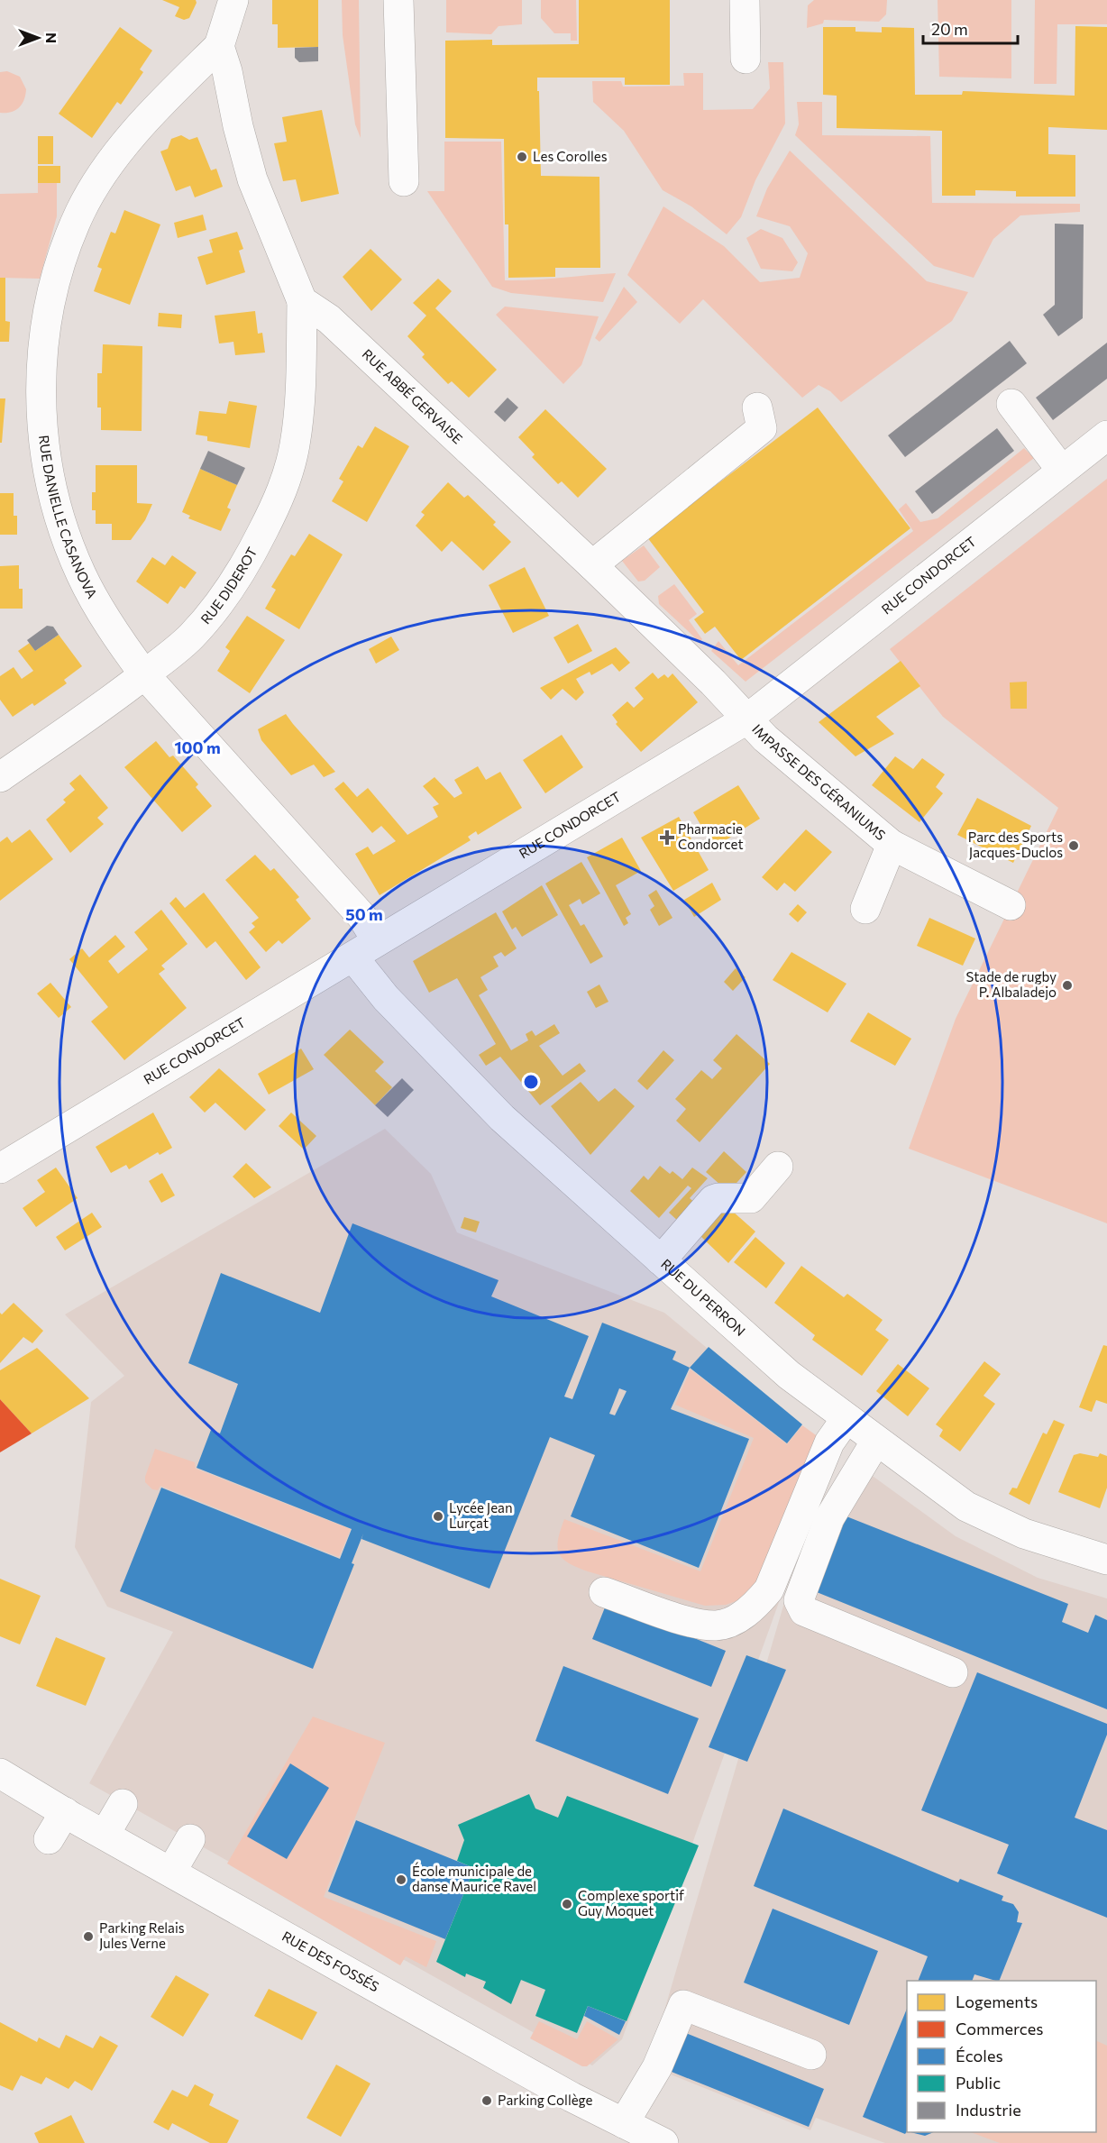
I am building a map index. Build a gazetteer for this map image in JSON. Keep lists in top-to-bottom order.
{
  "streets": {
    "street": [
      "RUE ABBÉ GERVAISE",
      "RUE DANIELLE CASANOVA",
      "RUE CONDORCET",
      "RUE DIDEROT",
      "IMPASSE DES GÉRANIUMS",
      "RUE DU PERRON",
      "RUE DES FOSSÉS"
    ]
  },
  "crossings": [
    ["RUE ABBÉ GERVAISE", "RUE CONDORCET"],
    ["RUE ABBÉ GERVAISE", "RUE DIDEROT"],
    ["RUE ABBÉ GERVAISE", "IMPASSE DES GÉRANIUMS"],
    ["RUE DANIELLE CASANOVA", "RUE CONDORCET"],
    ["RUE DANIELLE CASANOVA", "RUE DIDEROT"],
    ["RUE CONDORCET", "IMPASSE DES GÉRANIUMS"],
    ["RUE CONDORCET", "RUE DU PERRON"]
  ],
  "places": {
    "other": [
      "Les Corolles",
      "Parc des Sports Jacques-Duclos",
      "Stade de rugby P. Albaladejo",
      "Lycée Jean Lurçat",
      "École municipale de danse Maurice Ravel",
      "Complexe sportif Guy Moquet",
      "Parking Relais Jules Verne",
      "Parking Collège"
    ],
    "health": ["Pharmacie Condorcet"]
  },
  "legend": [
    "Logements",
    "Commerces",
    "Écoles",
    "Public",
    "Industrie"
  ],
  "scale_bar": "20 m",
  "north": "right",
  "rings": ["100 m", "50 m"]
}
